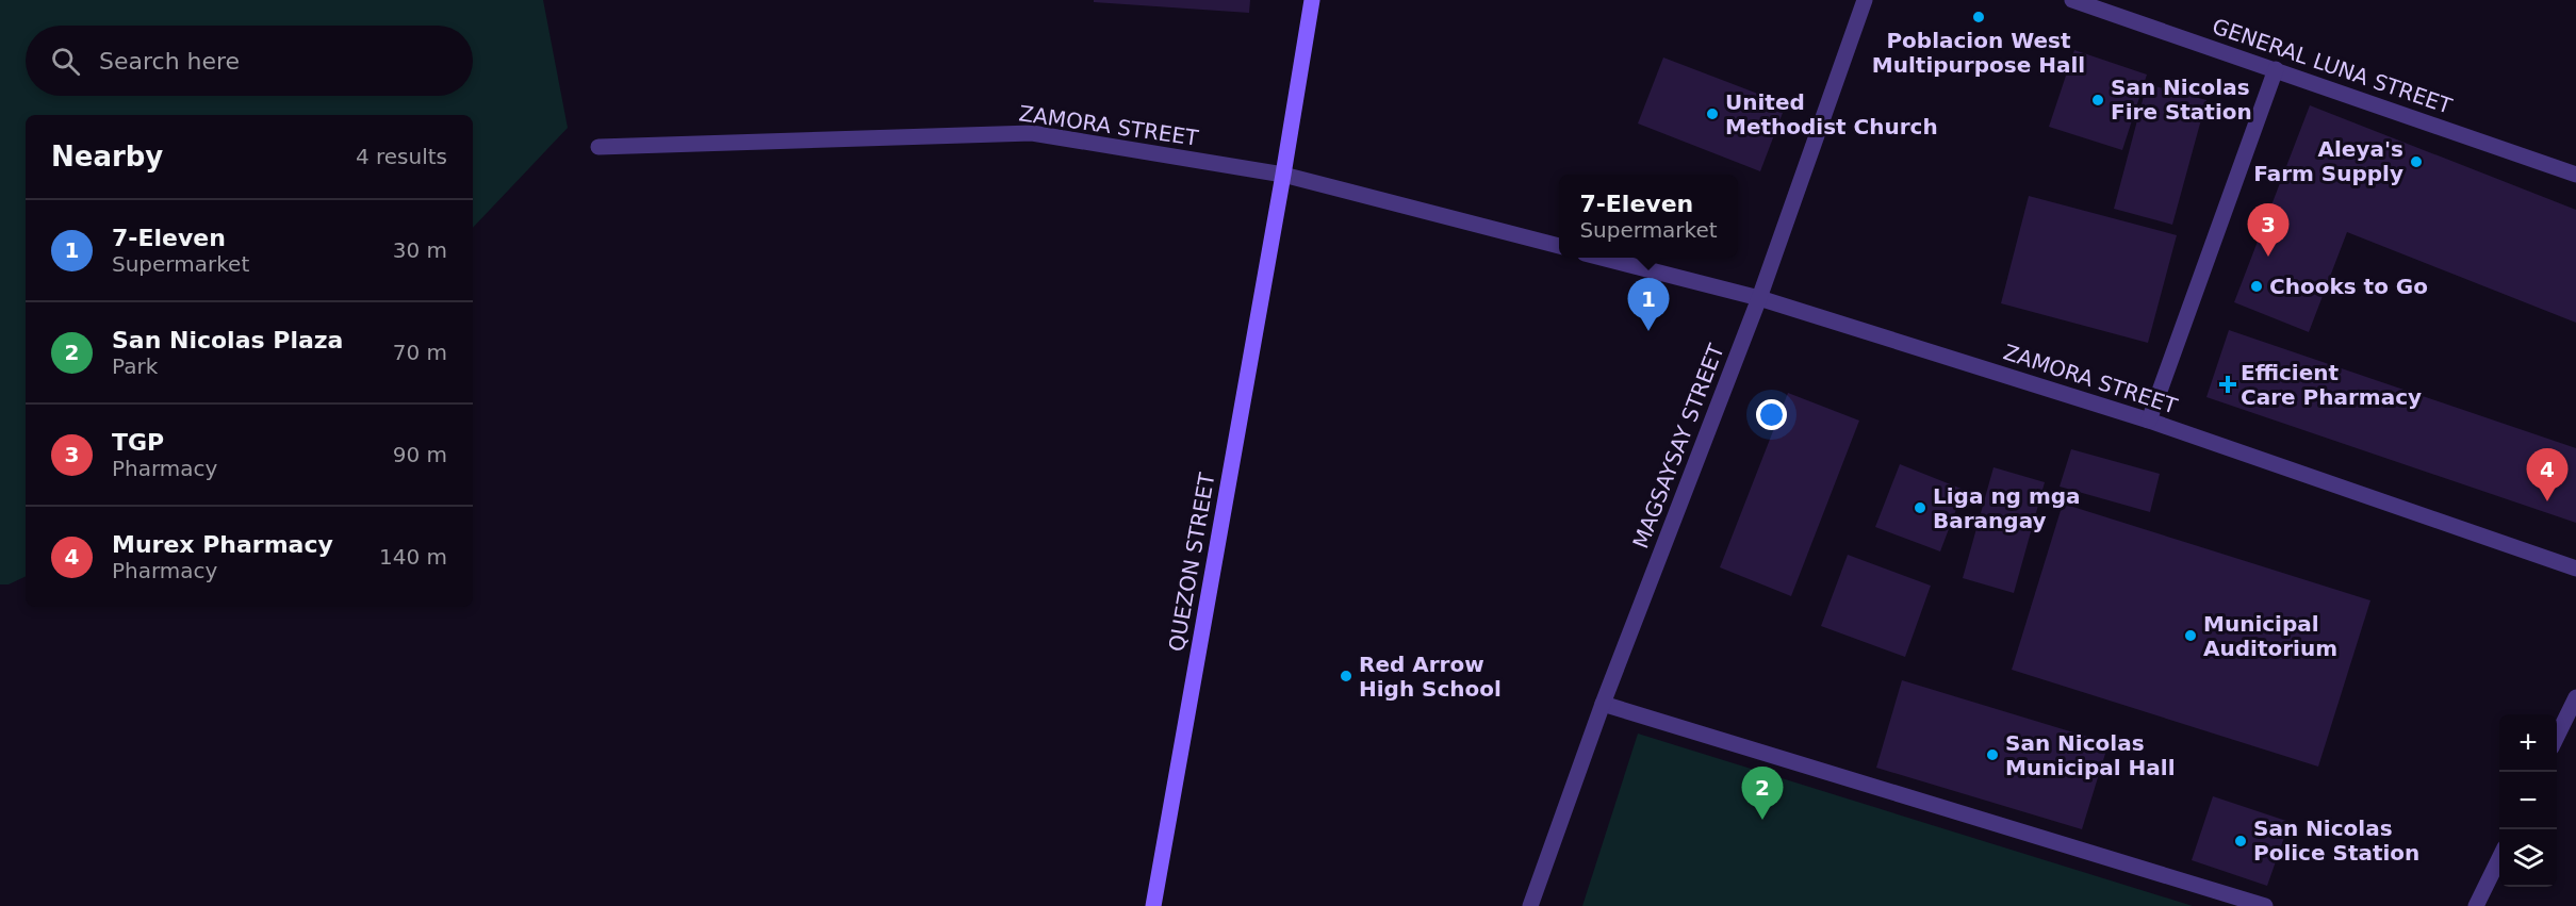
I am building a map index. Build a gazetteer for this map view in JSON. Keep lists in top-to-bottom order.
{
  "streets": {
    "street": [
      "GENERAL LUNA STREET",
      "ZAMORA STREET",
      "MAGSAYSAY STREET",
      "QUEZON STREET"
    ]
  },
  "crossings": [
    ["ZAMORA STREET", "MAGSAYSAY STREET"],
    ["ZAMORA STREET", "QUEZON STREET"]
  ],
  "places": {
    "other": [
      "Poblacion West Multipurpose Hall",
      "San Nicolas Fire Station",
      "United Methodist Church",
      "Aleya's Farm Supply",
      "Chooks to Go",
      "Liga ng mga Barangay",
      "Municipal Auditorium",
      "Red Arrow High School",
      "San Nicolas Municipal Hall",
      "San Nicolas Police Station"
    ],
    "health": ["Efficient Care Pharmacy"]
  },
  "page": {
    "search": "Search here",
    "heading": ["Nearby", "4 results"],
    "popup": ["7-Eleven", "Supermarket"],
    "list": [
      {
        "mark": "1",
        "name": "7-Eleven",
        "note": "Supermarket",
        "value": "30 m"
      },
      {
        "mark": "2",
        "name": "San Nicolas Plaza",
        "note": "Park",
        "value": "70 m"
      },
      {
        "mark": "3",
        "name": "TGP",
        "note": "Pharmacy",
        "value": "90 m"
      },
      {
        "mark": "4",
        "name": "Murex Pharmacy",
        "note": "Pharmacy",
        "value": "140 m"
      }
    ],
    "pins": [
      "3",
      "1",
      "4",
      "2"
    ],
    "map_buttons": ["+", "−"]
  }
}
